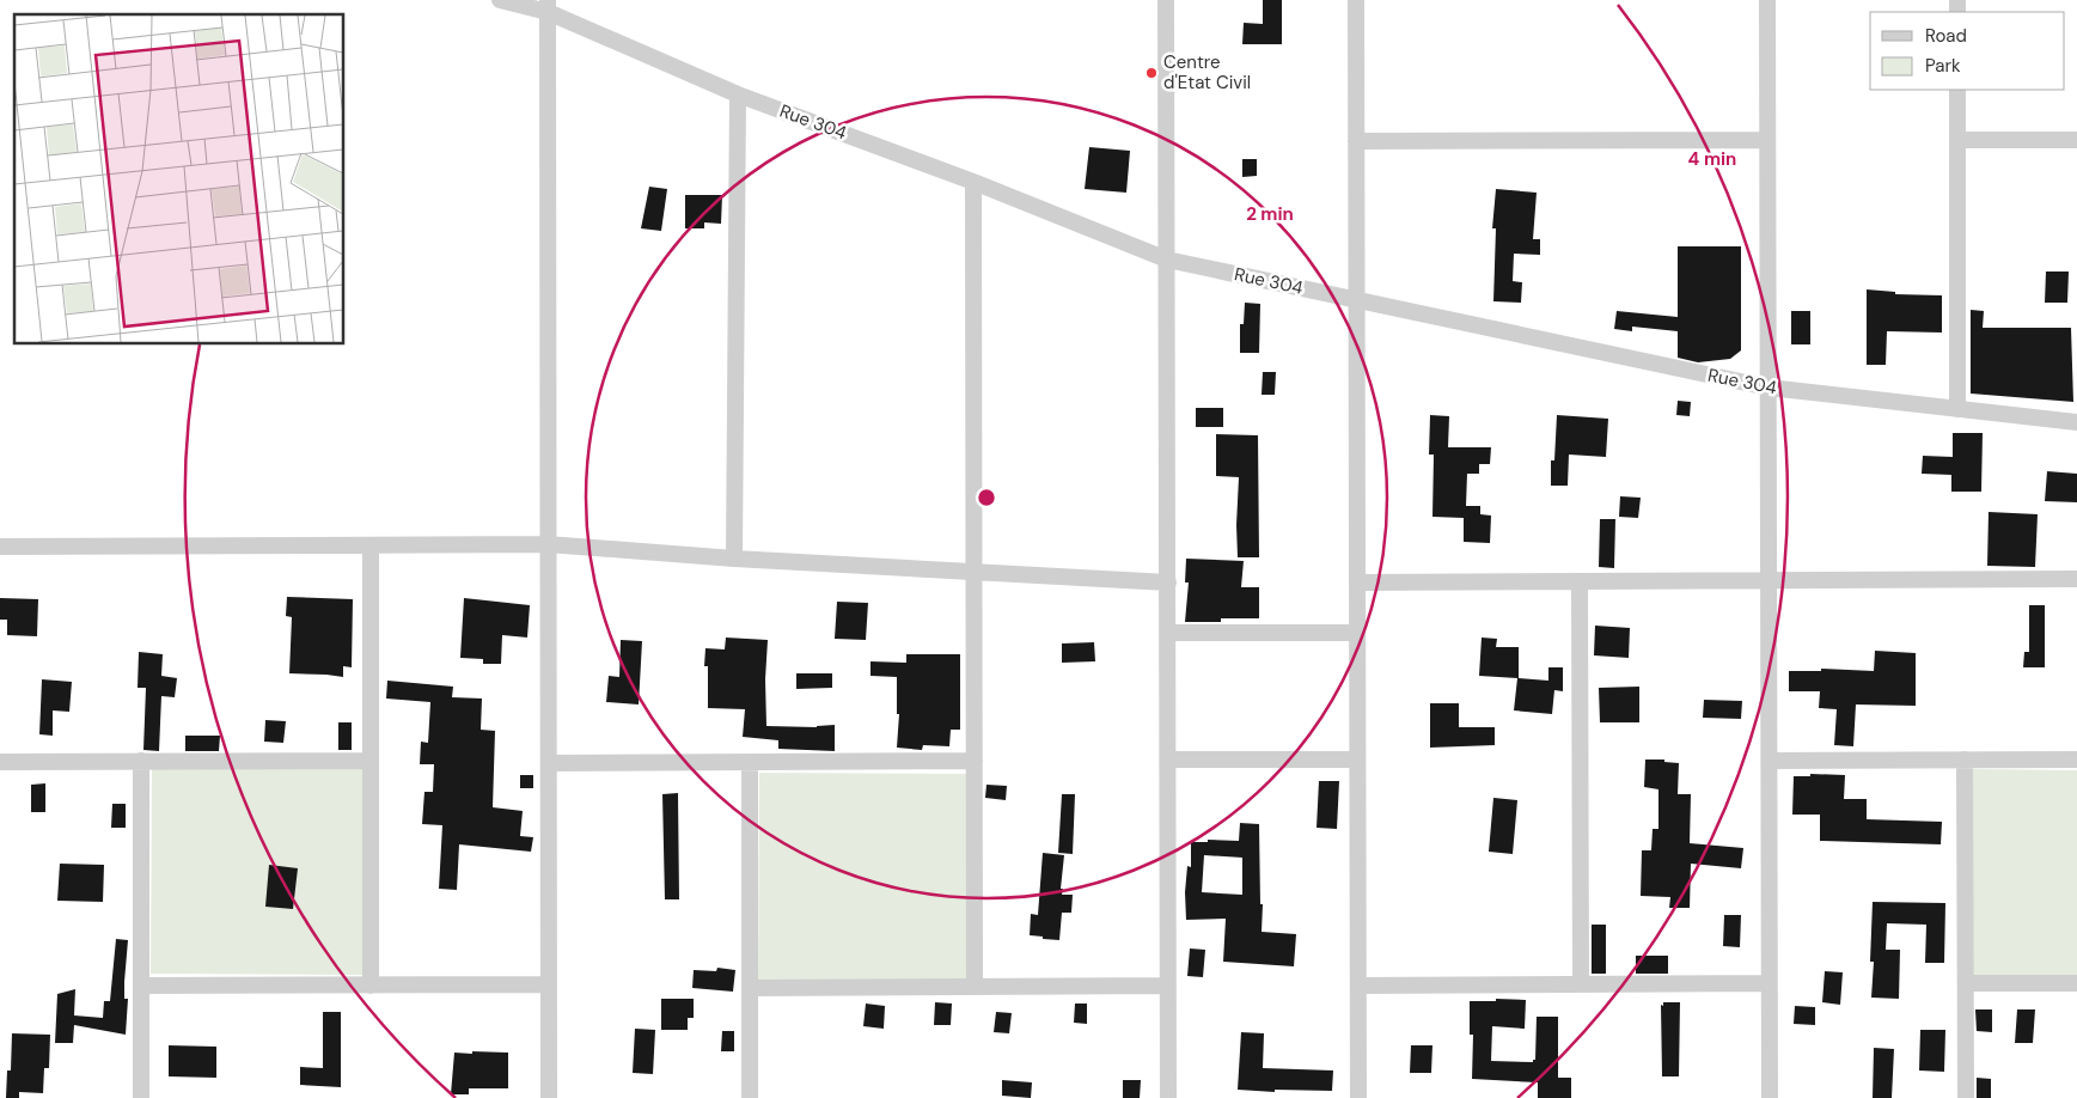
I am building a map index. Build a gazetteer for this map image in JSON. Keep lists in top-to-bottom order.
{
  "streets": {
    "street": ["Rue 304"]
  },
  "places": ["Centre d'Etat Civil"],
  "legend": ["Road", "Park"],
  "rings": ["4 min", "2 min"]
}
